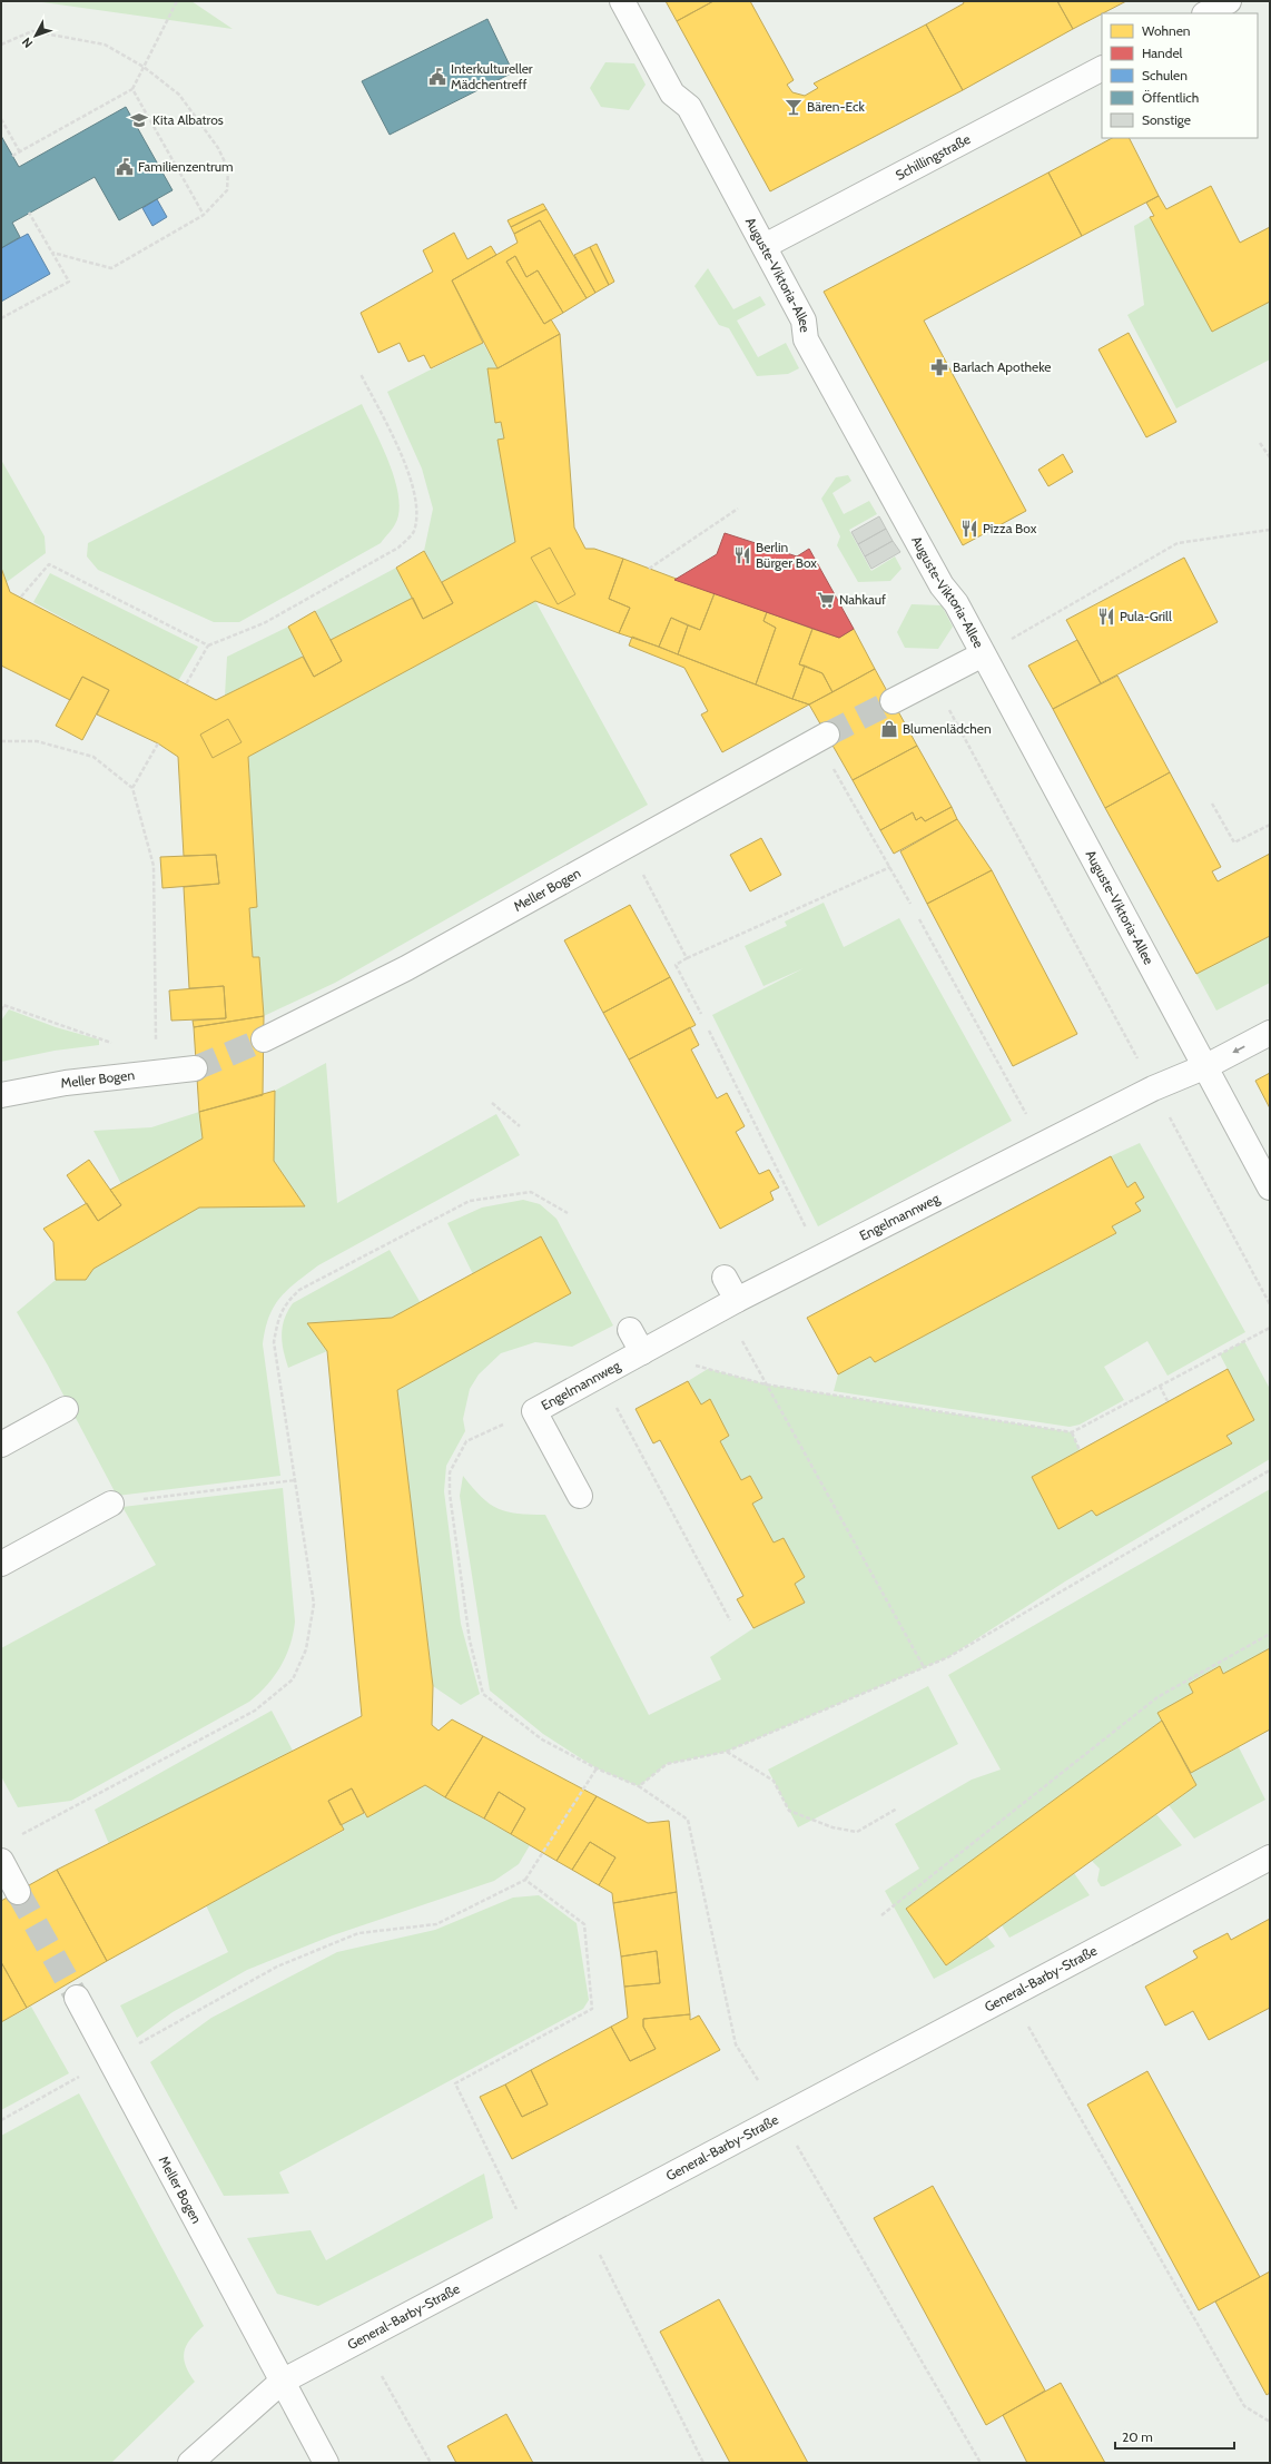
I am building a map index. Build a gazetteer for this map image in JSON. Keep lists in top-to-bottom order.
{
  "streets": {
    "street": [
      "Schillingstraße",
      "Auguste-Viktoria-Allee",
      "Meller Bogen",
      "Engelmannweg",
      "General-Barby-Straße"
    ]
  },
  "crossings": [
    ["Schillingstraße", "Auguste-Viktoria-Allee"],
    ["Auguste-Viktoria-Allee", "Engelmannweg"],
    ["Meller Bogen", "General-Barby-Straße"]
  ],
  "places": {
    "public building": ["Interkultureller Mädchentreff", "Familienzentrum"],
    "bar": ["Bären-Eck"],
    "school or university": ["Kita Albatros"],
    "pharmacy": ["Barlach Apotheke"],
    "restaurant": ["Pizza Box", "Berlin Bürger Box", "Pula-Grill"],
    "supermarket": ["Nahkauf"],
    "shop": ["Blumenlädchen"]
  },
  "legend": [
    "Wohnen",
    "Handel",
    "Schulen",
    "Öffentlich",
    "Sonstige"
  ],
  "scale_bar": "20 m",
  "north": "bottom left"
}
